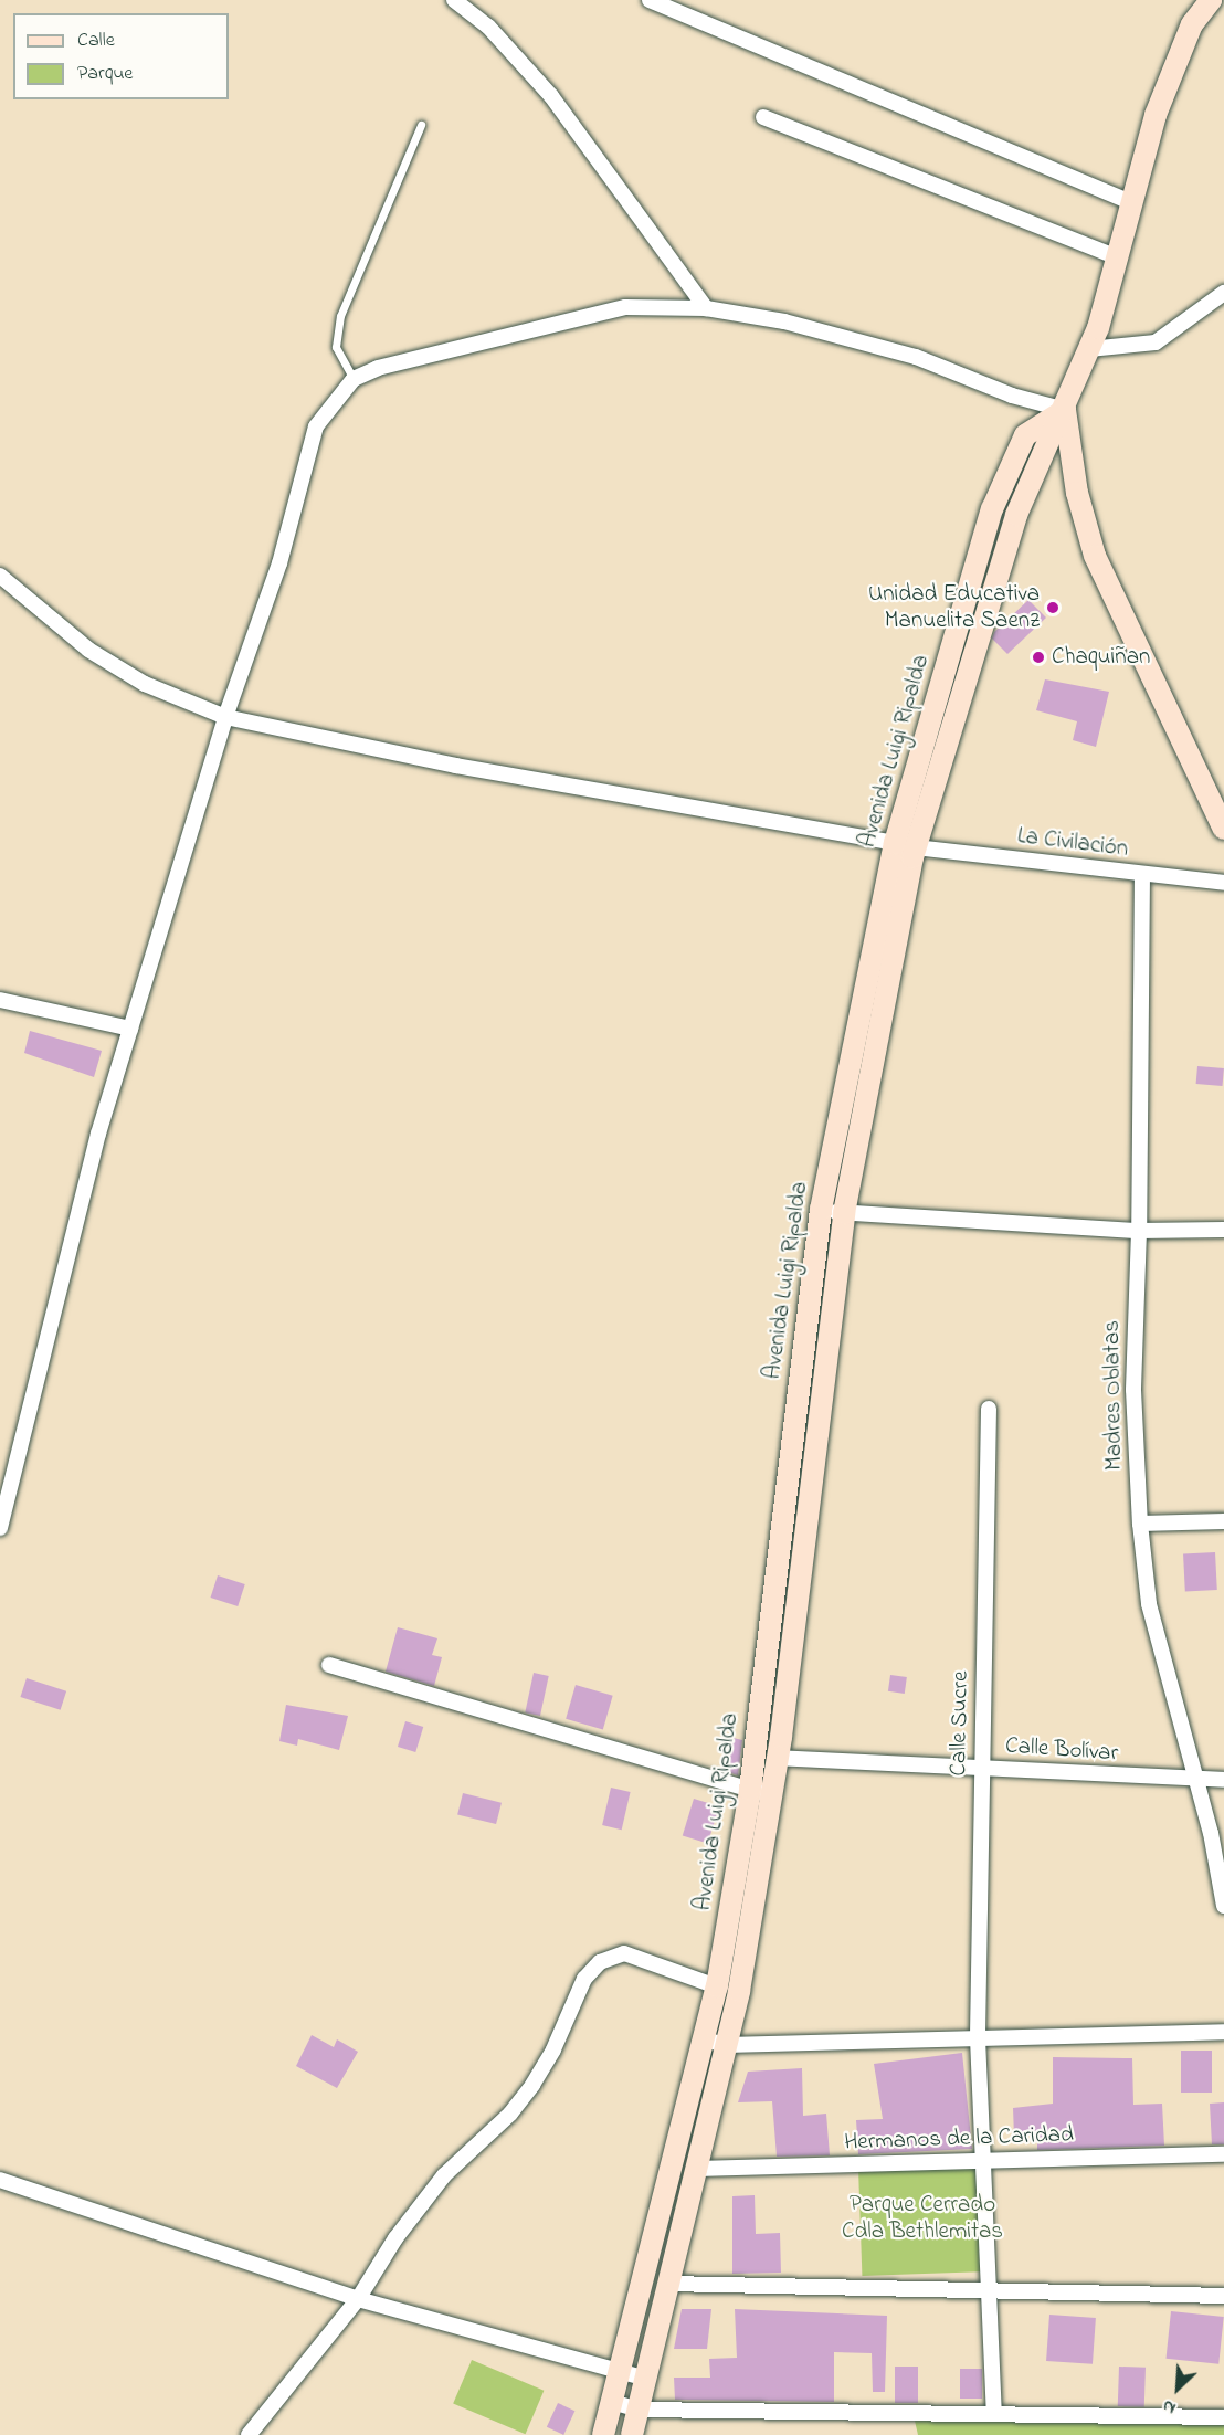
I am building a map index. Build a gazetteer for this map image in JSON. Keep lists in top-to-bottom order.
{
  "streets": {
    "street": [
      "Avenida Luigi Ripalda",
      "La Civilación",
      "Madres Oblatas",
      "Calle Sucre",
      "Calle Bolívar",
      "Hermanos de la Caridad"
    ]
  },
  "crossings": [
    ["Avenida Luigi Ripalda", "La Civilación"],
    ["Avenida Luigi Ripalda", "Calle Bolívar"],
    ["Avenida Luigi Ripalda", "Hermanos de la Caridad"],
    ["La Civilación", "Madres Oblatas"],
    ["Madres Oblatas", "Calle Bolívar"],
    ["Calle Sucre", "Calle Bolívar"],
    ["Calle Sucre", "Hermanos de la Caridad"]
  ],
  "parks": ["Parque Cerrado Cdla Bethlemitas"],
  "places": ["Unidad Educativa Manuelita Saenz", "Chaquiñan"],
  "legend": ["Calle", "Parque"],
  "north": "bottom left"
}
